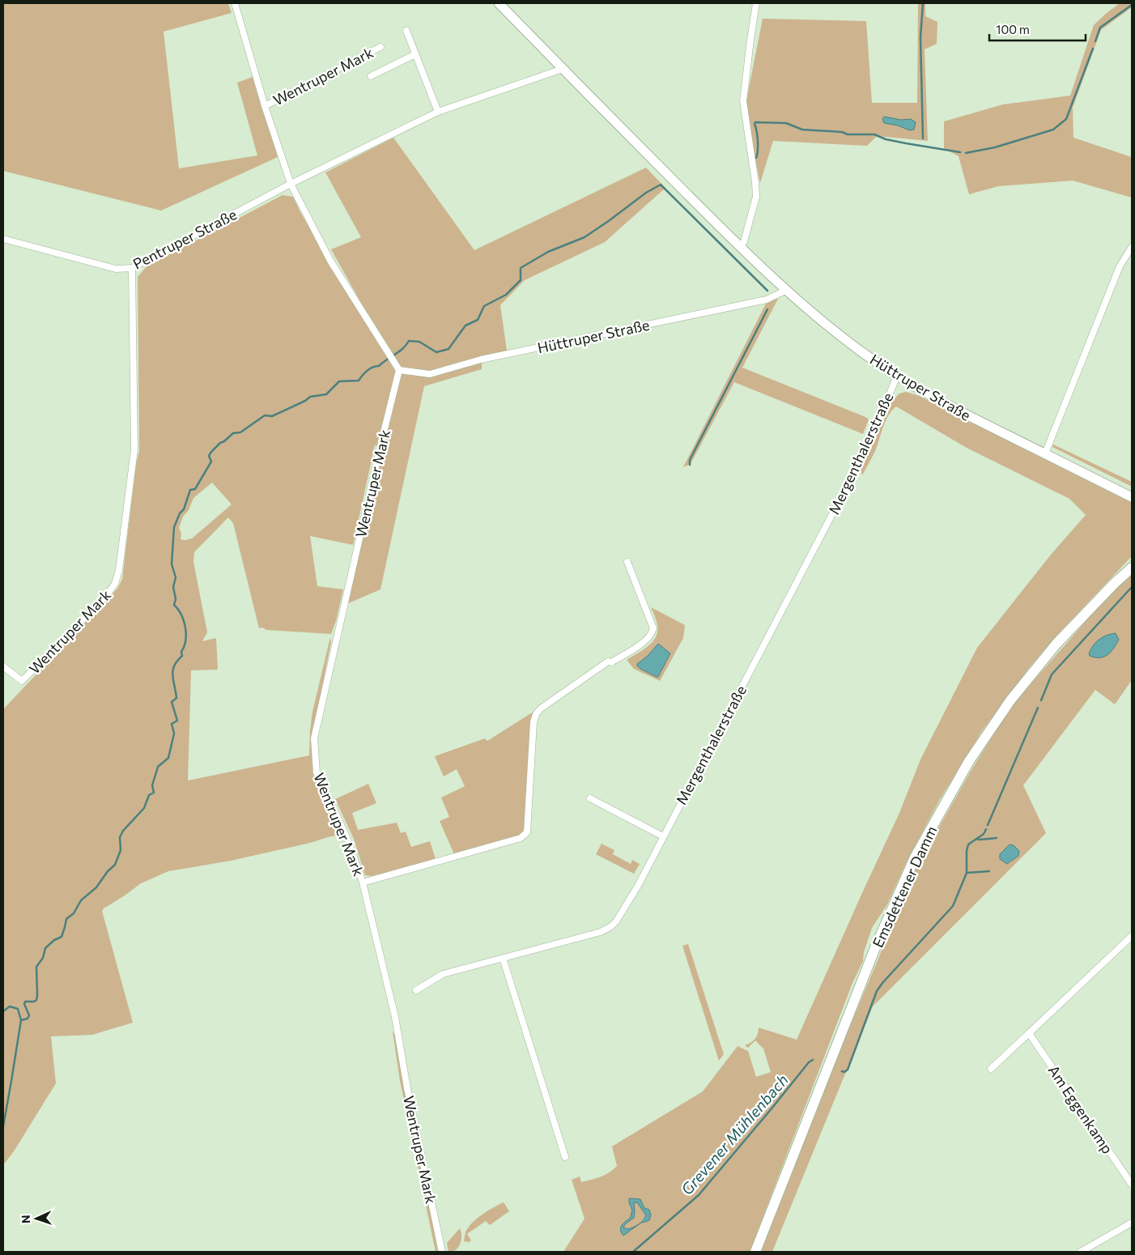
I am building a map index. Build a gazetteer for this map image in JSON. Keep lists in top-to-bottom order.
{
  "streets": {
    "main road": ["Hüttruper Straße", "Emsdettener Damm"],
    "street": [
      "Wentruper Mark",
      "Pentruper Straße",
      "Mergenthalerstraße",
      "Am Eggenkamp"
    ]
  },
  "crossings": [
    ["Wentruper Mark", "Pentruper Straße"],
    ["Wentruper Mark", "Hüttruper Straße"],
    ["Hüttruper Straße", "Mergenthalerstraße"]
  ],
  "water": ["Grevener Mühlenbach"],
  "scale_bar": "100 m",
  "north": "left"
}
